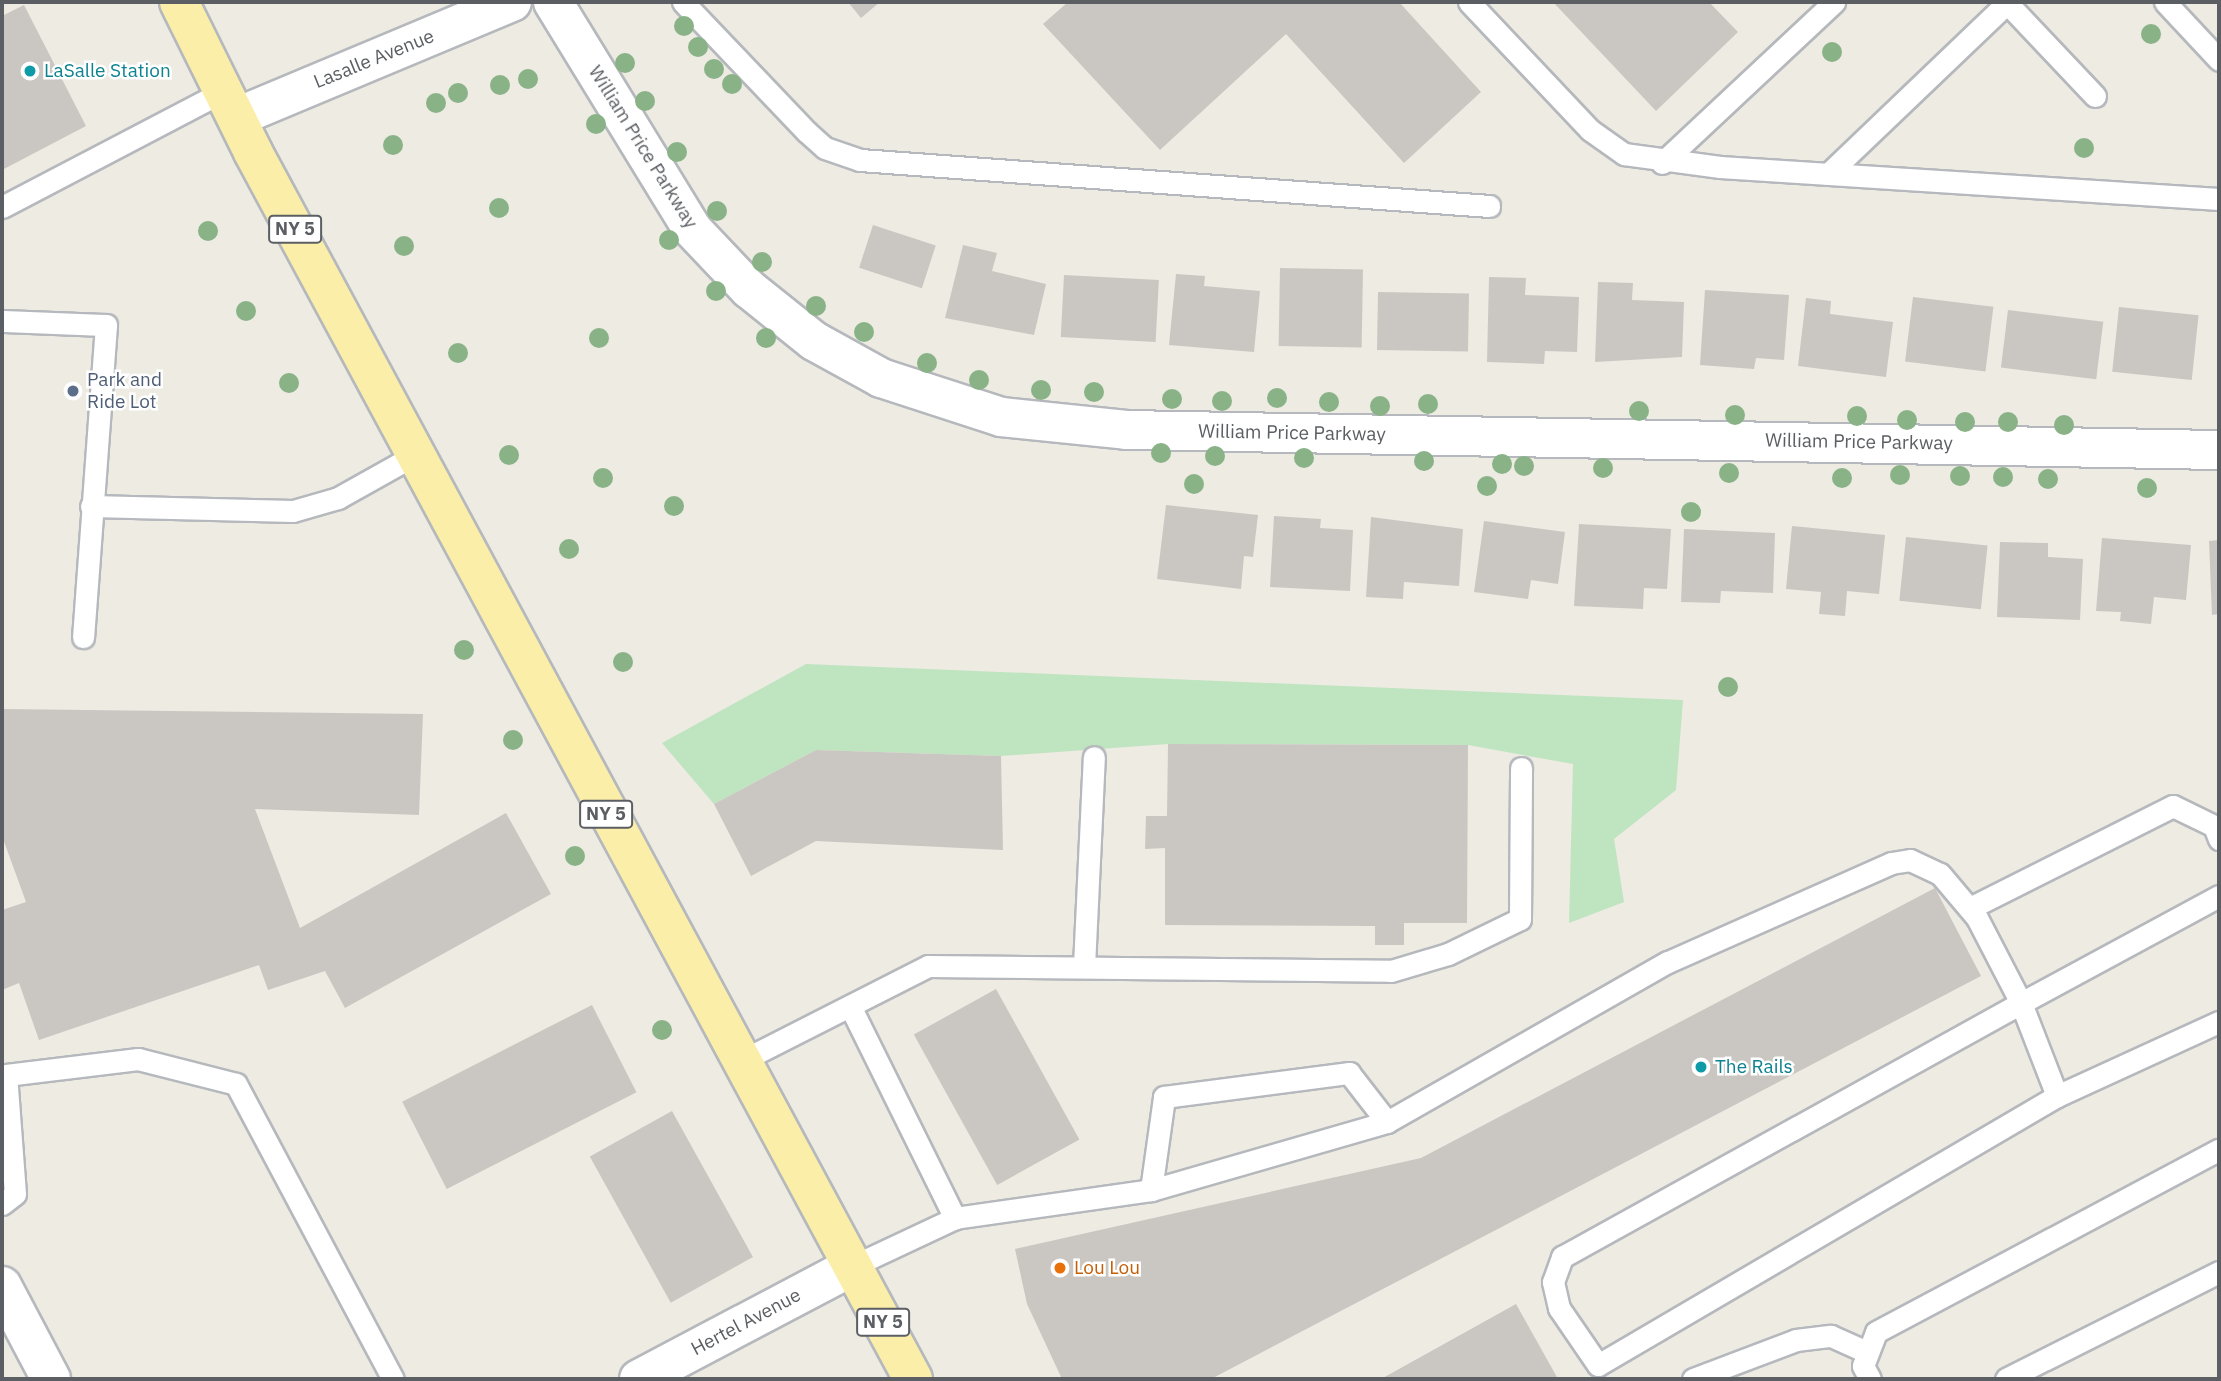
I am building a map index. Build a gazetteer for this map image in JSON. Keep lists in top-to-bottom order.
{
  "streets": {
    "main road": ["NY 5"],
    "street": ["Lasalle Avenue", "William Price Parkway", "Hertel Avenue"]
  },
  "crossings": [
    ["Lasalle Avenue", "NY 5"],
    ["NY 5", "Hertel Avenue"]
  ],
  "places": [
    "LaSalle Station",
    "Park and Ride Lot",
    "The Rails",
    "Lou Lou"
  ]
}
